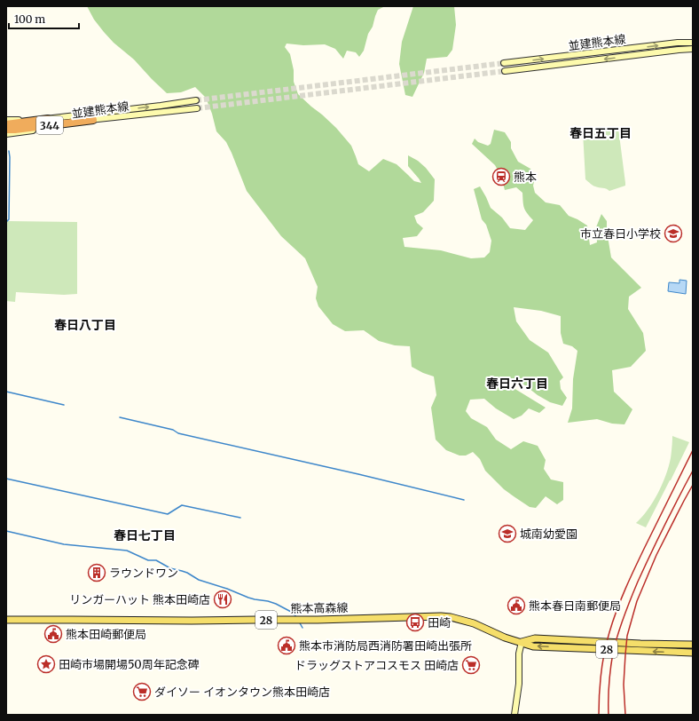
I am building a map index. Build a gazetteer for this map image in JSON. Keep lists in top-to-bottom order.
{
  "streets": {
    "highway": ["344"],
    "main road": ["並建熊本線", "熊本高森線", "28"]
  },
  "crossings": [
    ["並建熊本線", "344"]
  ],
  "districts": [
    "春日五丁目",
    "春日八丁目",
    "春日六丁目",
    "春日七丁目"
  ],
  "places": {
    "station": ["熊本"],
    "school or university": ["市立春日小学校", "城南幼愛園"],
    "building": ["ラウンドワン"],
    "restaurant": ["リンガーハット 熊本田崎店"],
    "public building": ["熊本春日南郵便局", "熊本田崎郵便局", "熊本市消防局西消防署田崎出張所"],
    "bus stop": ["田崎"],
    "place": ["田崎市場開場50周年記念碑"],
    "supermarket": ["ドラッグストアコスモス 田崎店", "ダイソー イオンタウン熊本田崎店"]
  },
  "scale_bar": "100 m"
}
